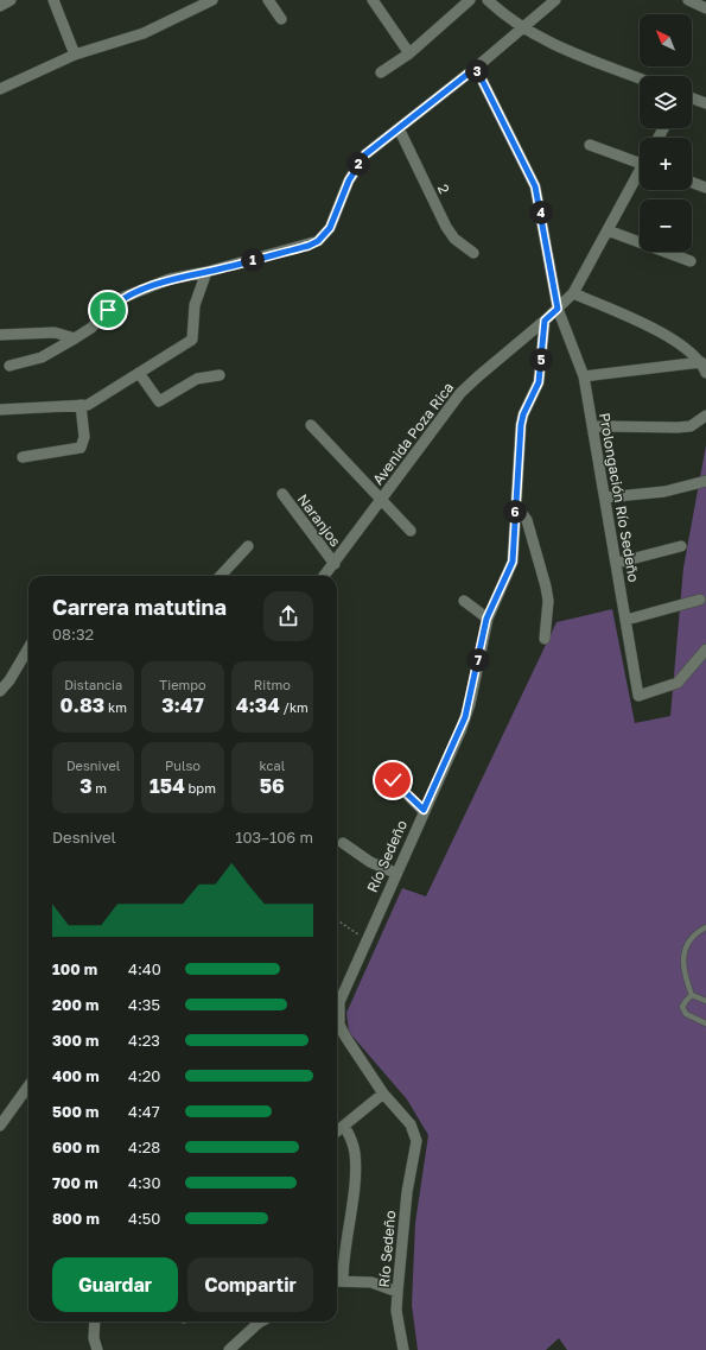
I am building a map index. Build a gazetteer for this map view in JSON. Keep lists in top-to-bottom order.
{
  "streets": {
    "street": [
      "2",
      "Avenida Poza Rica",
      "Prolongación Río Sedeño",
      "Naranjos",
      "Río Sedeño"
    ]
  },
  "crossings": [
    ["Avenida Poza Rica", "Naranjos"],
    ["Avenida Poza Rica", "Río Sedeño"]
  ],
  "north": "top left",
  "page": {
    "map_buttons": ["+", "−"],
    "pins": [
      "3",
      "2",
      "4",
      "1",
      "5",
      "6",
      "7"
    ],
    "heading": ["Carrera matutina", "08:32"],
    "stats": [
      ["Distancia", "0.83 km"],
      ["Tiempo", "3:47"],
      ["Ritmo", "4:34 /km"],
      ["Desnivel", "3 m"],
      ["Pulso", "154 bpm"],
      ["kcal", "56"]
    ],
    "chart": ["Desnivel", "103–106 m"],
    "list": [
      {
        "name": "100 m",
        "note": "4:40"
      },
      {
        "name": "200 m",
        "note": "4:35"
      },
      {
        "name": "300 m",
        "note": "4:23"
      },
      {
        "name": "400 m",
        "note": "4:20"
      },
      {
        "name": "500 m",
        "note": "4:47"
      },
      {
        "name": "600 m",
        "note": "4:28"
      },
      {
        "name": "700 m",
        "note": "4:30"
      },
      {
        "name": "800 m",
        "note": "4:50"
      }
    ],
    "buttons": ["Guardar", "Compartir"]
  }
}
